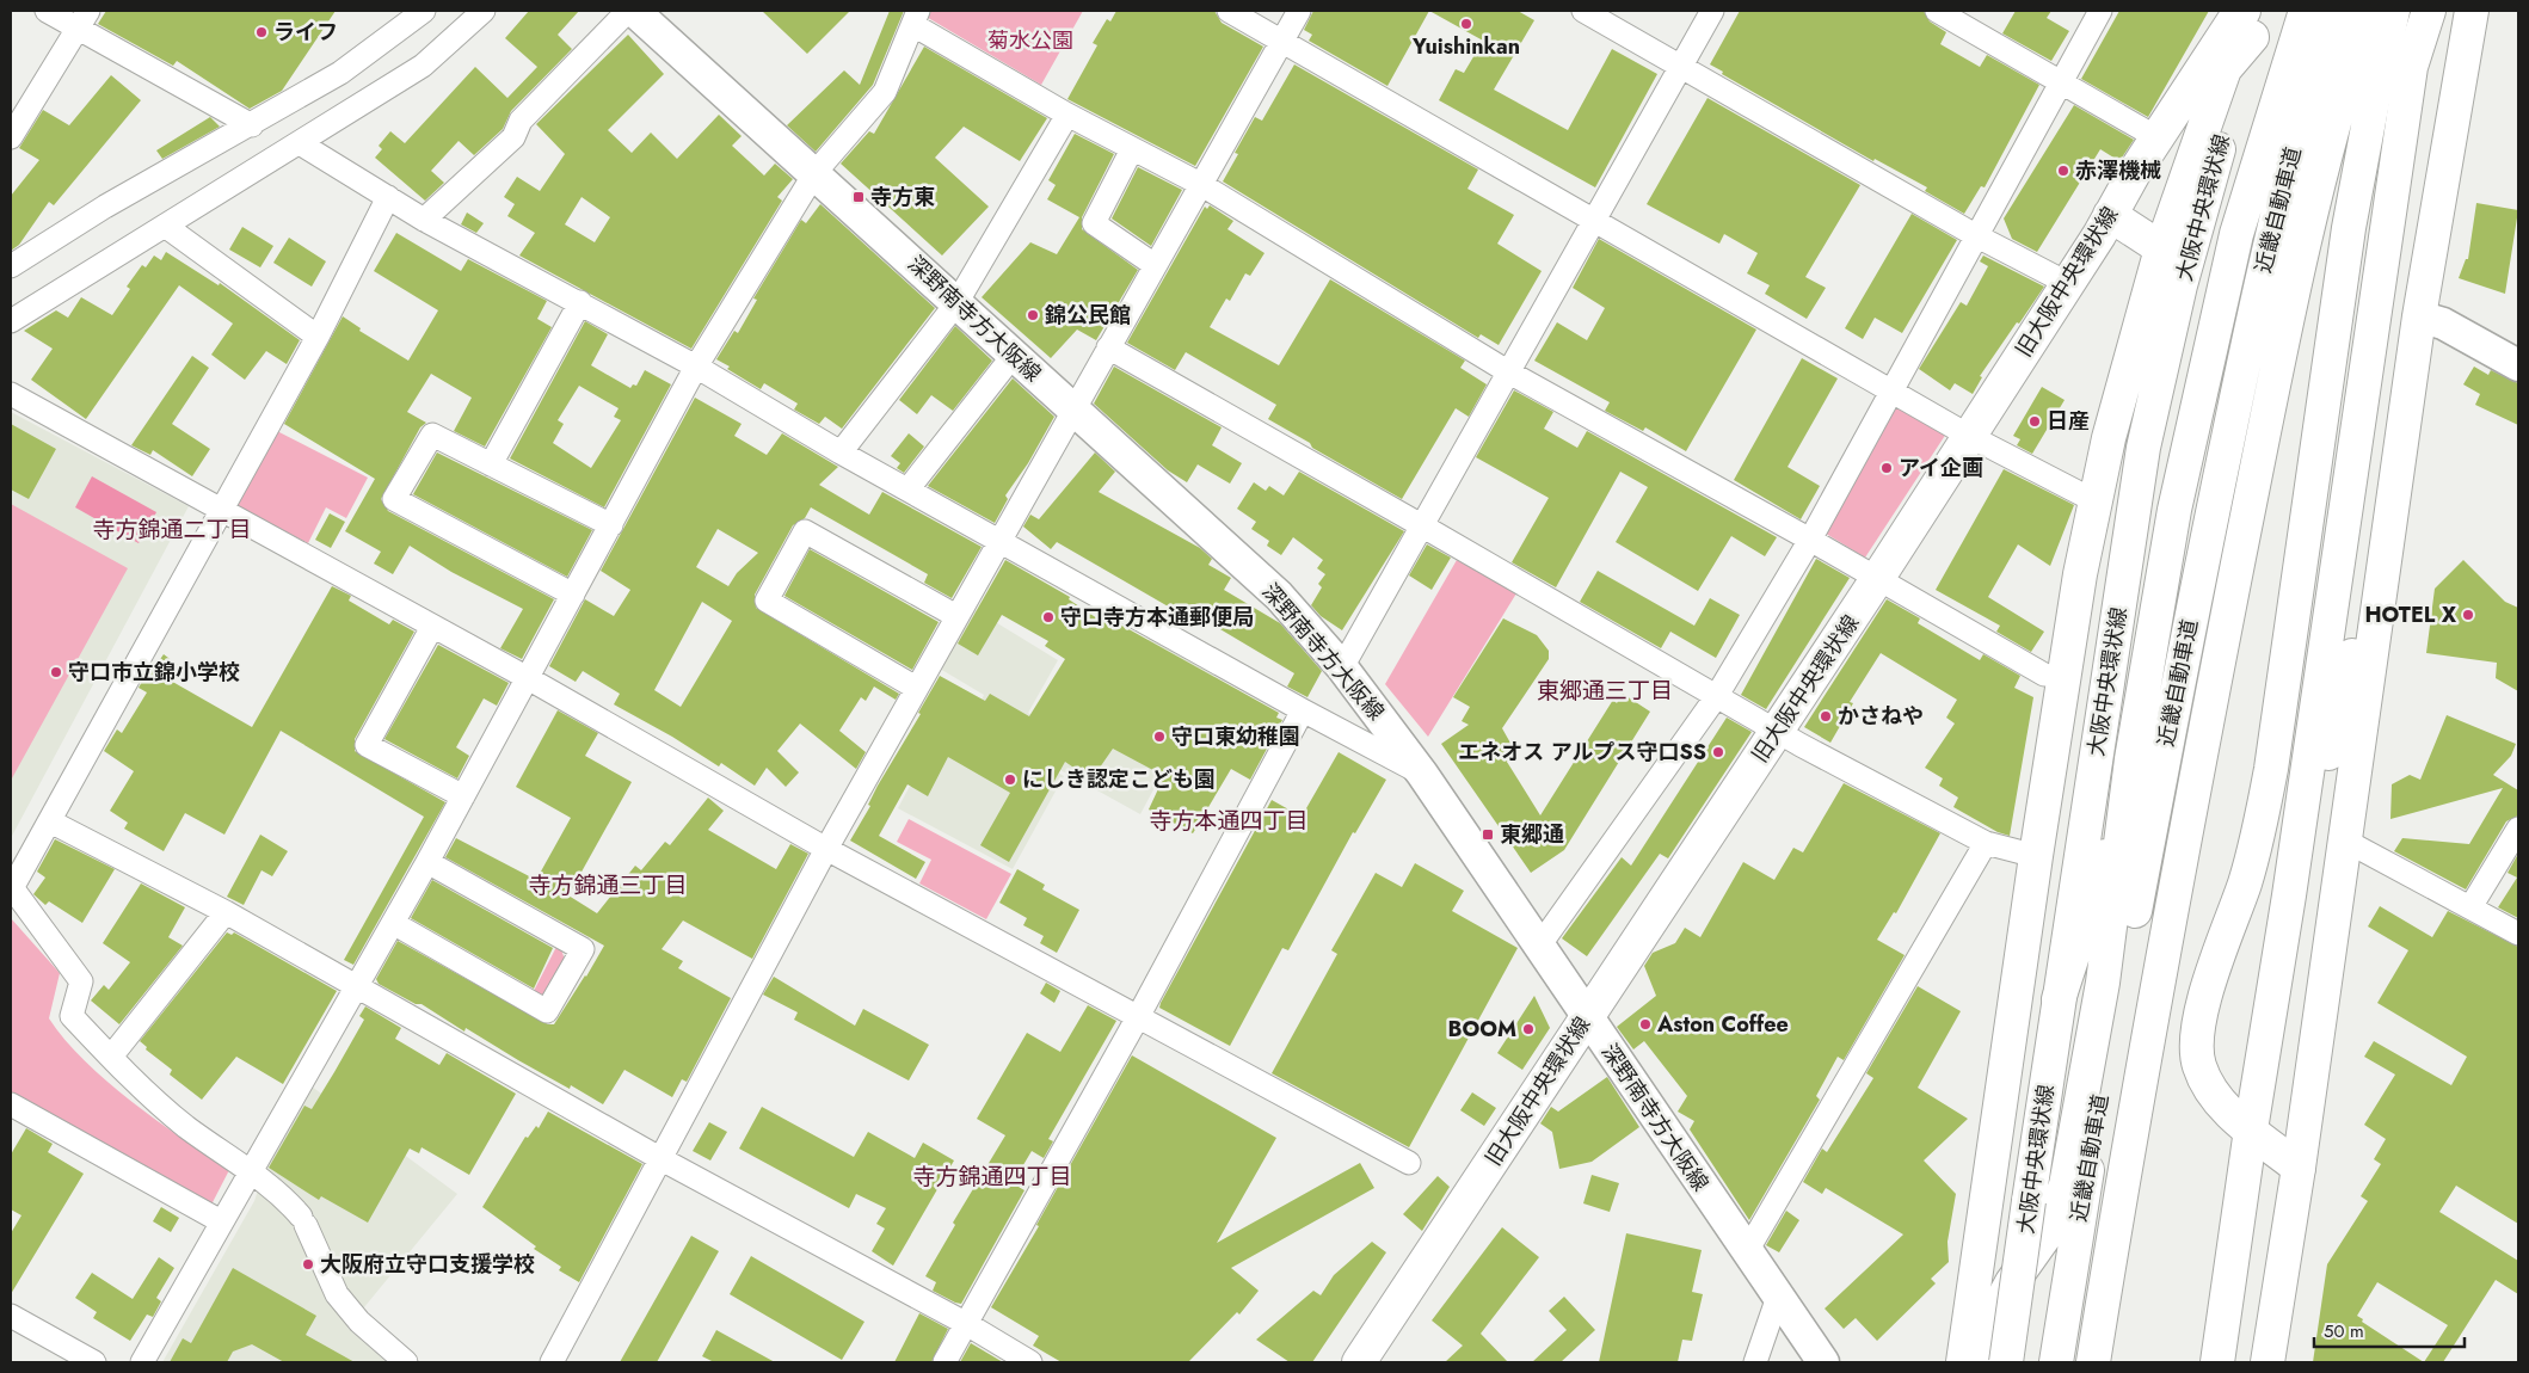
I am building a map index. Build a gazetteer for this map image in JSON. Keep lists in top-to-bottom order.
{
  "streets": {
    "main road": [
      "大阪中央環状線",
      "近畿自動車道",
      "旧大阪中央環状線",
      "深野南寺方大阪線"
    ]
  },
  "crossings": [
    ["大阪中央環状線", "旧大阪中央環状線"],
    ["旧大阪中央環状線", "深野南寺方大阪線"]
  ],
  "districts": [
    "寺方錦通二丁目",
    "東郷通三丁目",
    "寺方本通四丁目",
    "寺方錦通三丁目",
    "寺方錦通四丁目"
  ],
  "parks": ["菊水公園"],
  "places": {
    "other": [
      "Yuishinkan",
      "ライフ",
      "赤澤機械",
      "錦公民館",
      "日産",
      "アイ企画",
      "HOTEL X",
      "守口寺方本通郵便局",
      "守口市立錦小学校",
      "かさねや",
      "守口東幼稚園",
      "エネオス アルプス守口SS",
      "にしき認定こども園",
      "Aston Coffee",
      "BOOM",
      "大阪府立守口支援学校"
    ],
    "transit": ["寺方東", "東郷通"]
  },
  "scale_bar": "50 m"
}
